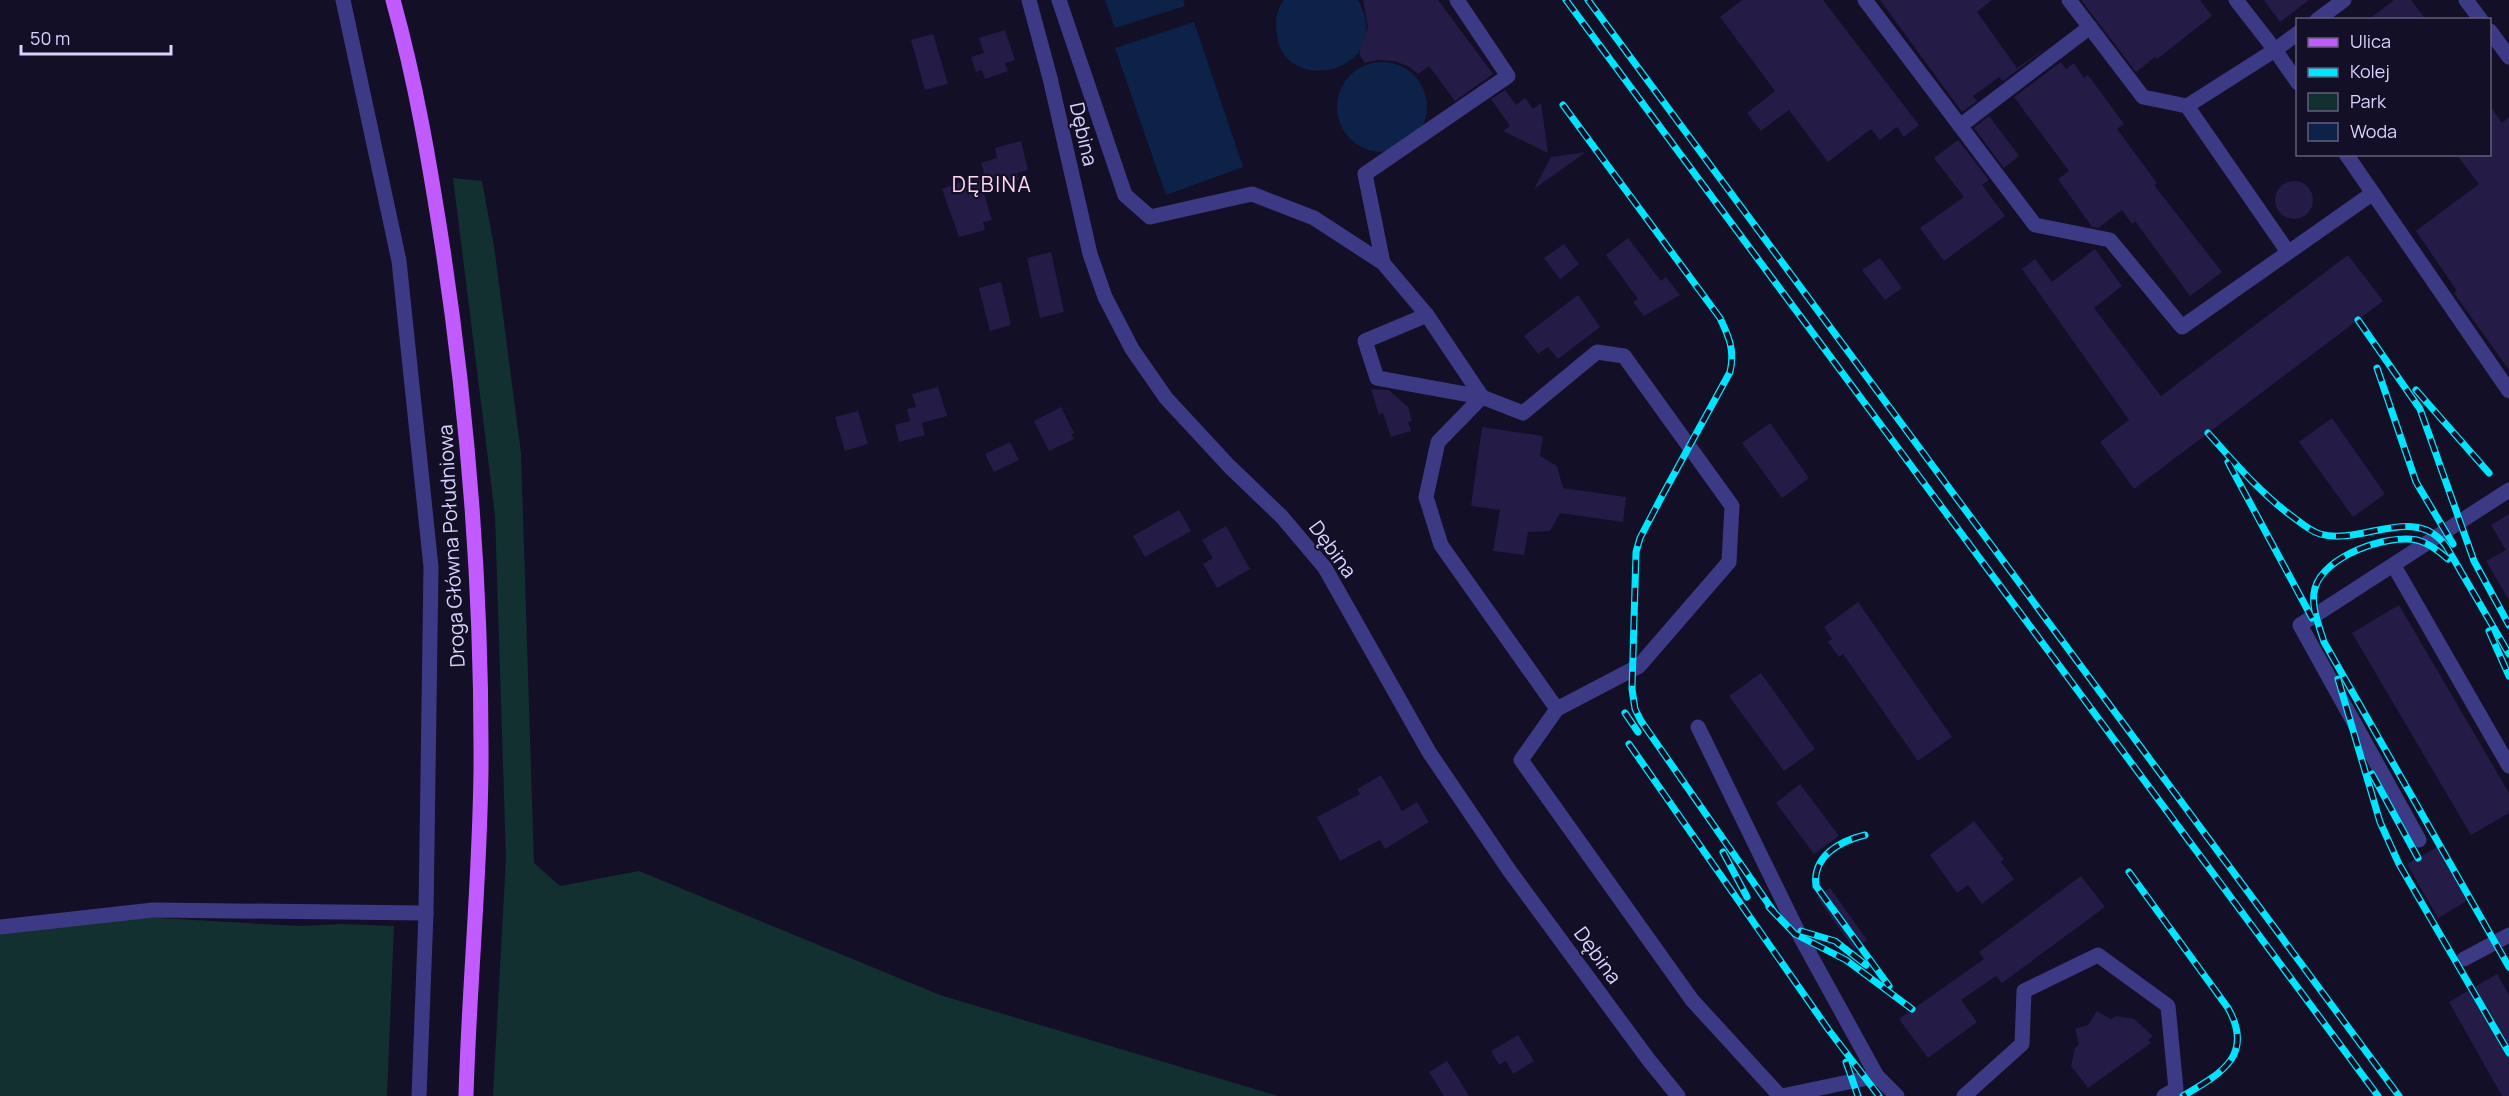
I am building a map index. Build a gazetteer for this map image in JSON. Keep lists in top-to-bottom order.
{
  "streets": {
    "main road": ["Droga Główna Południowa"],
    "street": ["Dębina"]
  },
  "districts": ["DĘBINA"],
  "legend": [
    "Ulica",
    "Kolej",
    "Park",
    "Woda"
  ],
  "scale_bar": "50 m"
}
